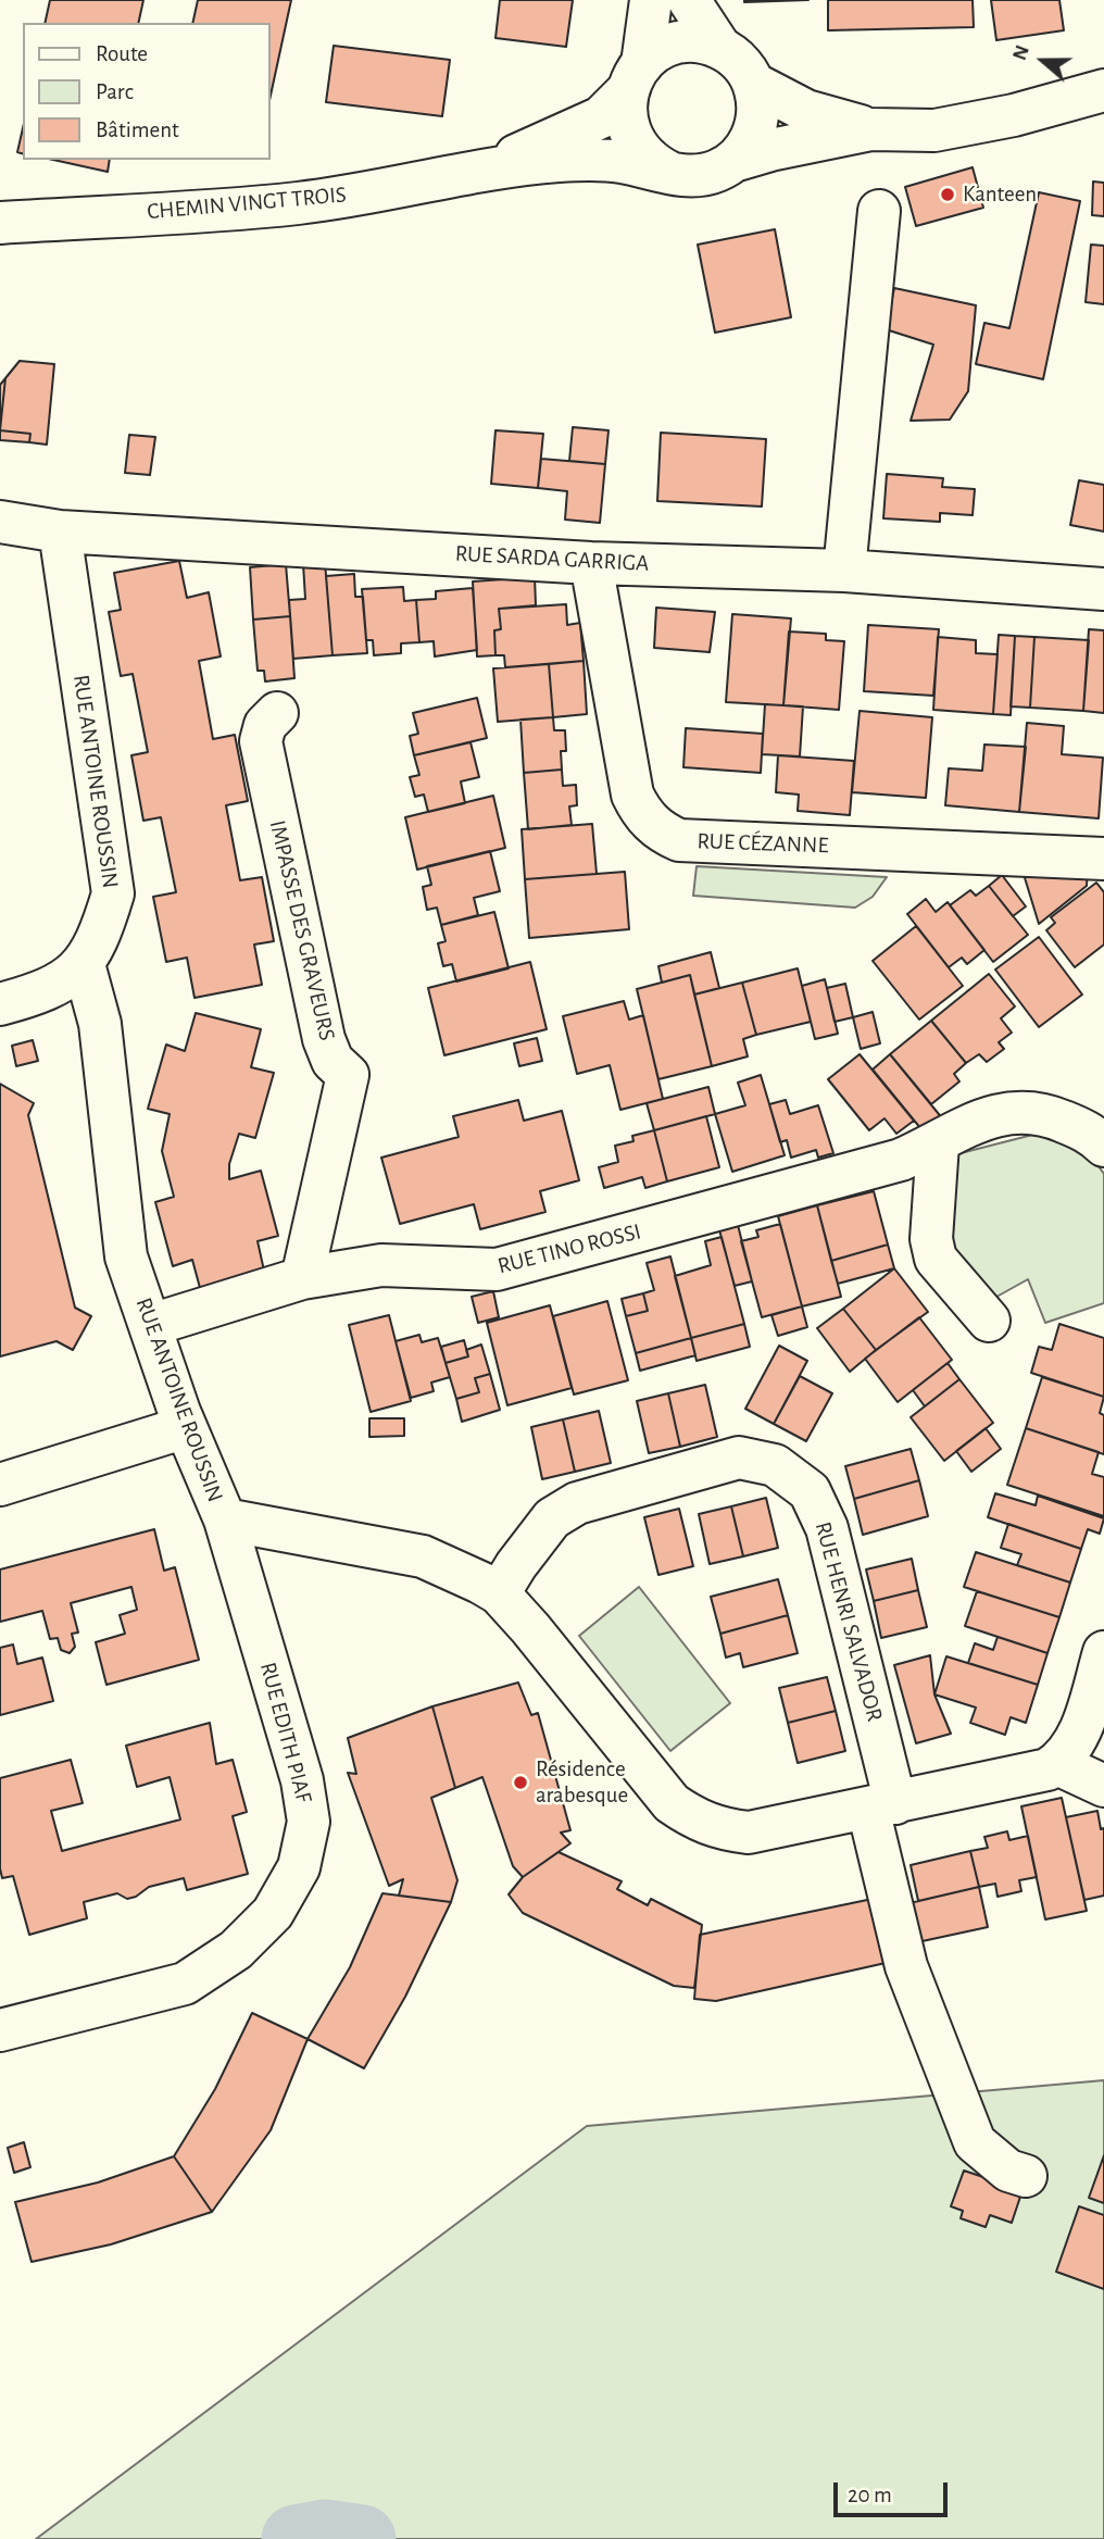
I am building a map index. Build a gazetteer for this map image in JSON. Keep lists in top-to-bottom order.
{
  "streets": {
    "street": [
      "CHEMIN VINGT TROIS",
      "RUE SARDA GARRIGA",
      "RUE ANTOINE ROUSSIN",
      "RUE CÉZANNE",
      "IMPASSE DES GRAVEURS",
      "RUE TINO ROSSI",
      "RUE HENRI SALVADOR",
      "RUE EDITH PIAF"
    ]
  },
  "crossings": [
    ["RUE SARDA GARRIGA", "RUE ANTOINE ROUSSIN"],
    ["RUE SARDA GARRIGA", "RUE CÉZANNE"],
    ["RUE ANTOINE ROUSSIN", "RUE TINO ROSSI"],
    ["RUE ANTOINE ROUSSIN", "RUE HENRI SALVADOR"],
    ["RUE ANTOINE ROUSSIN", "RUE EDITH PIAF"],
    ["IMPASSE DES GRAVEURS", "RUE TINO ROSSI"]
  ],
  "places": ["Kanteen", "Résidence arabesque"],
  "legend": ["Route", "Parc", "Bâtiment"],
  "scale_bar": "20 m",
  "north": "left"
}
